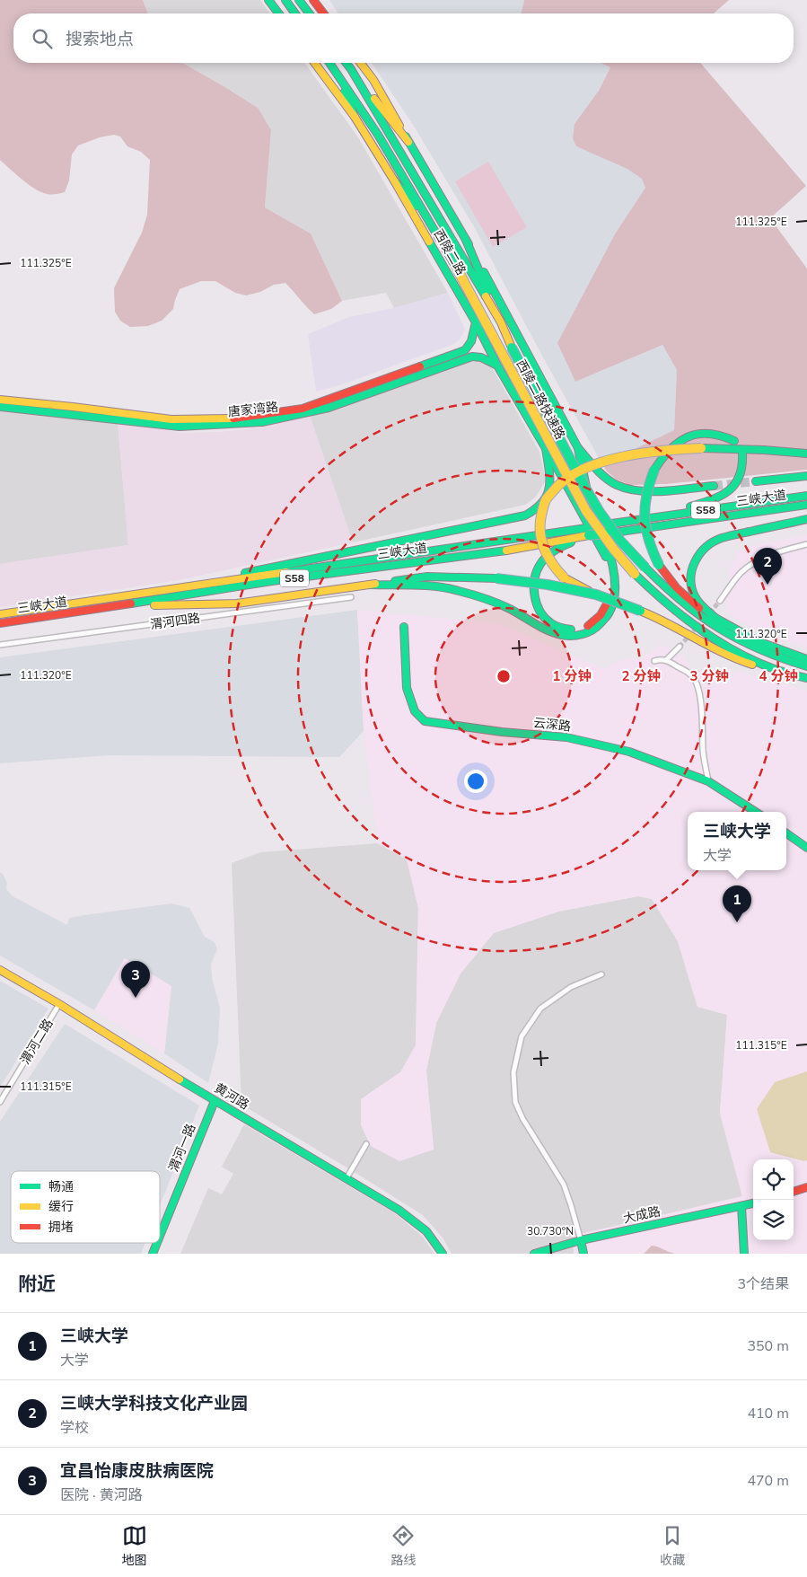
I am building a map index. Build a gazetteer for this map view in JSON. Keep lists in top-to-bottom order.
{
  "streets": {
    "main road": [
      "西陵二路",
      "西陵二路快速路",
      "唐家湾路",
      "三峡大道",
      "S58",
      "云深路",
      "黄河路",
      "渭河一路",
      "大成路"
    ],
    "street": ["渭河四路", "渭河二路"]
  },
  "crossings": [
    ["西陵二路", "唐家湾路"],
    ["西陵二路", "三峡大道"],
    ["渭河二路", "黄河路"],
    ["黄河路", "渭河一路"]
  ],
  "legend": ["畅通", "缓行", "拥堵"],
  "page": {
    "search": "搜索地点",
    "pins": ["2", "1", "3"],
    "popup": ["三峡大学", "大学"],
    "heading": ["附近", "3个结果"],
    "list": [
      {
        "mark": "1",
        "name": "三峡大学",
        "note": "大学",
        "value": "350 m"
      },
      {
        "mark": "2",
        "name": "三峡大学科技文化产业园",
        "note": "学校",
        "value": "410 m"
      },
      {
        "mark": "3",
        "name": "宜昌怡康皮肤病医院",
        "note": "医院 · 黄河路",
        "value": "470 m"
      }
    ],
    "nav": ["地图", "路线", "收藏"]
  },
  "coordinates": [
    "111.325°E",
    "111.320°E",
    "111.315°E",
    "30.730°N"
  ],
  "rings": [
    "1 分钟",
    "2 分钟",
    "3 分钟",
    "4 分钟"
  ]
}
